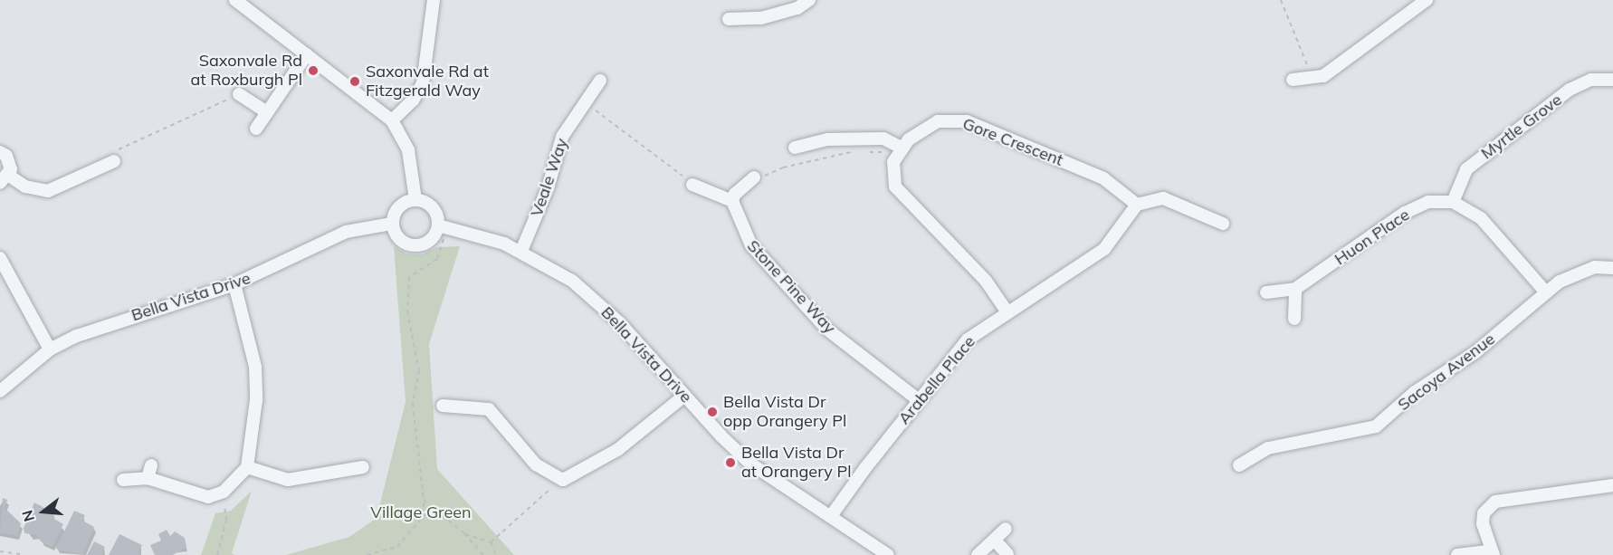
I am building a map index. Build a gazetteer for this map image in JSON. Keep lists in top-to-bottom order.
{
  "streets": {
    "street": [
      "Myrtle Grove",
      "Gore Crescent",
      "Veale Way",
      "Huon Place",
      "Stone Pine Way",
      "Bella Vista Drive",
      "Sacoya Avenue",
      "Arabella Place"
    ]
  },
  "crossings": [
    ["Myrtle Grove", "Huon Place"],
    ["Gore Crescent", "Arabella Place"],
    ["Veale Way", "Bella Vista Drive"],
    ["Stone Pine Way", "Arabella Place"],
    ["Bella Vista Drive", "Arabella Place"]
  ],
  "parks": ["Village Green"],
  "places": [
    "Saxonvale Rd at Roxburgh Pl",
    "Saxonvale Rd at Fitzgerald Way",
    "Bella Vista Dr opp Orangery Pl",
    "Bella Vista Dr at Orangery Pl"
  ],
  "north": "left"
}
